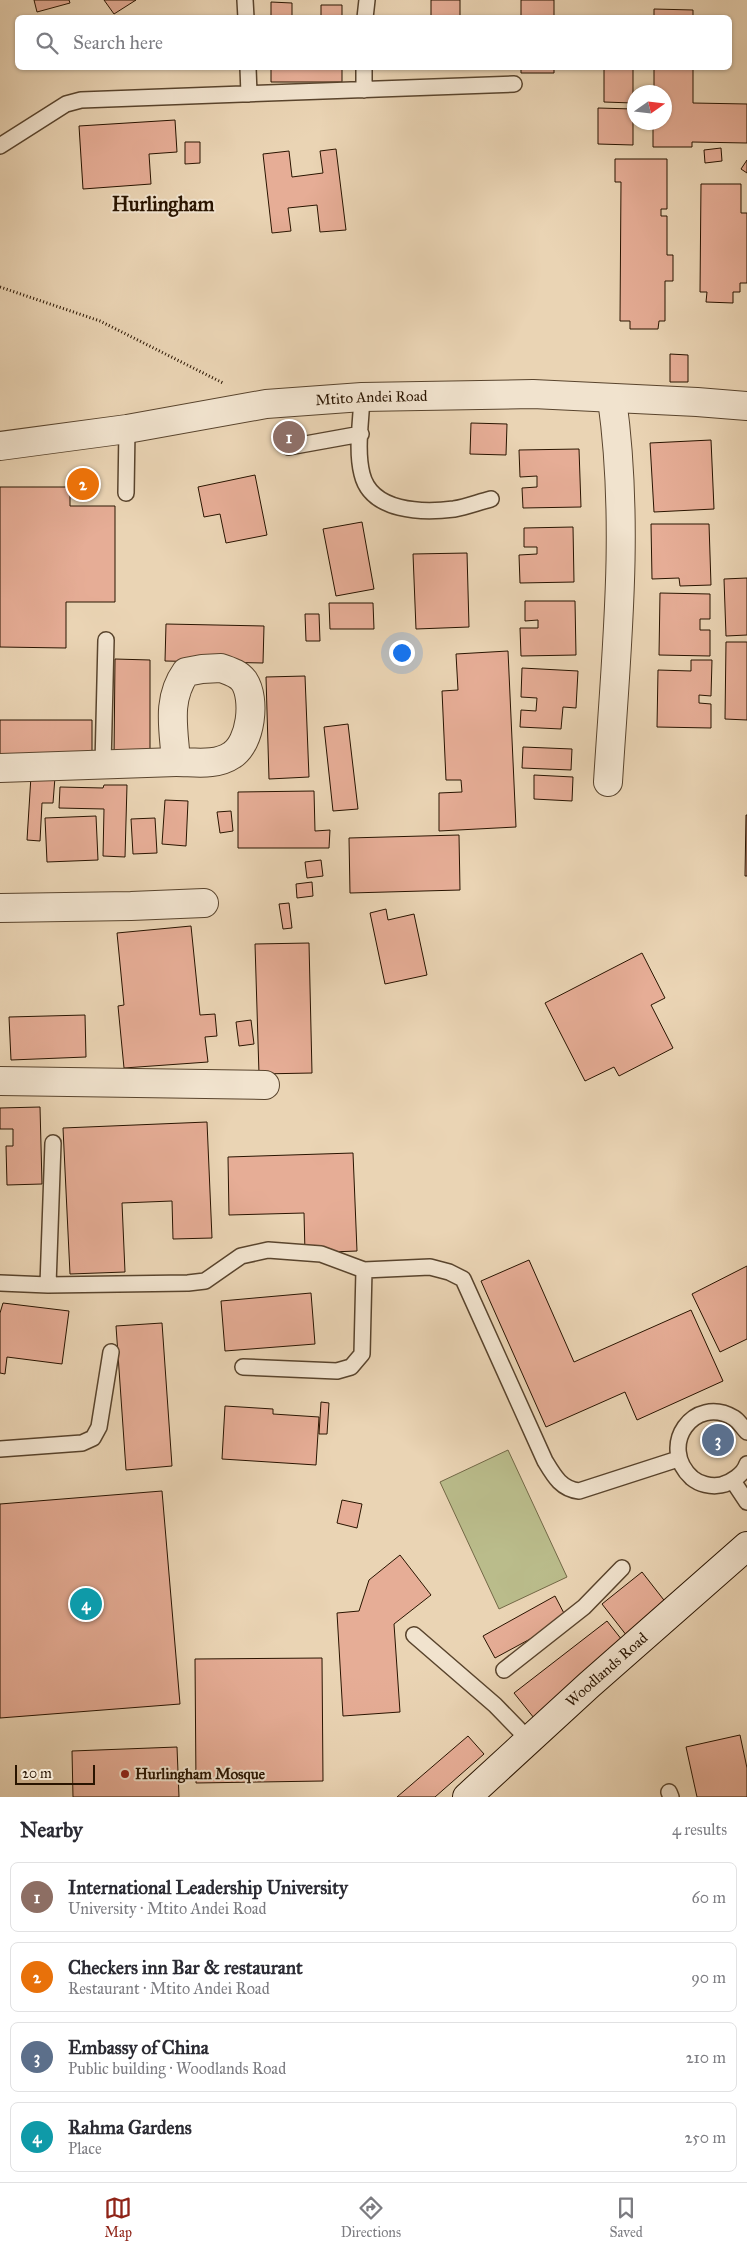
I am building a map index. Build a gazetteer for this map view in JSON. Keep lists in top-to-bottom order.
{
  "streets": {
    "street": ["Mtito Andei Road", "Woodlands Road"]
  },
  "districts": ["Hurlingham"],
  "places": ["Hurlingham Mosque"],
  "scale_bar": "20 m",
  "north": "right",
  "page": {
    "search": "Search here",
    "pins": [
      "1",
      "2",
      "3",
      "4"
    ],
    "scale": "20 m",
    "heading": ["Nearby", "4 results"],
    "list": [
      {
        "mark": "1",
        "name": "International Leadership University",
        "note": "University · Mtito Andei Road",
        "value": "60 m"
      },
      {
        "mark": "2",
        "name": "Checkers inn Bar & restaurant",
        "note": "Restaurant · Mtito Andei Road",
        "value": "90 m"
      },
      {
        "mark": "3",
        "name": "Embassy of China",
        "note": "Public building · Woodlands Road",
        "value": "210 m"
      },
      {
        "mark": "4",
        "name": "Rahma Gardens",
        "note": "Place",
        "value": "250 m"
      }
    ],
    "nav": ["Map", "Directions", "Saved"]
  }
}
